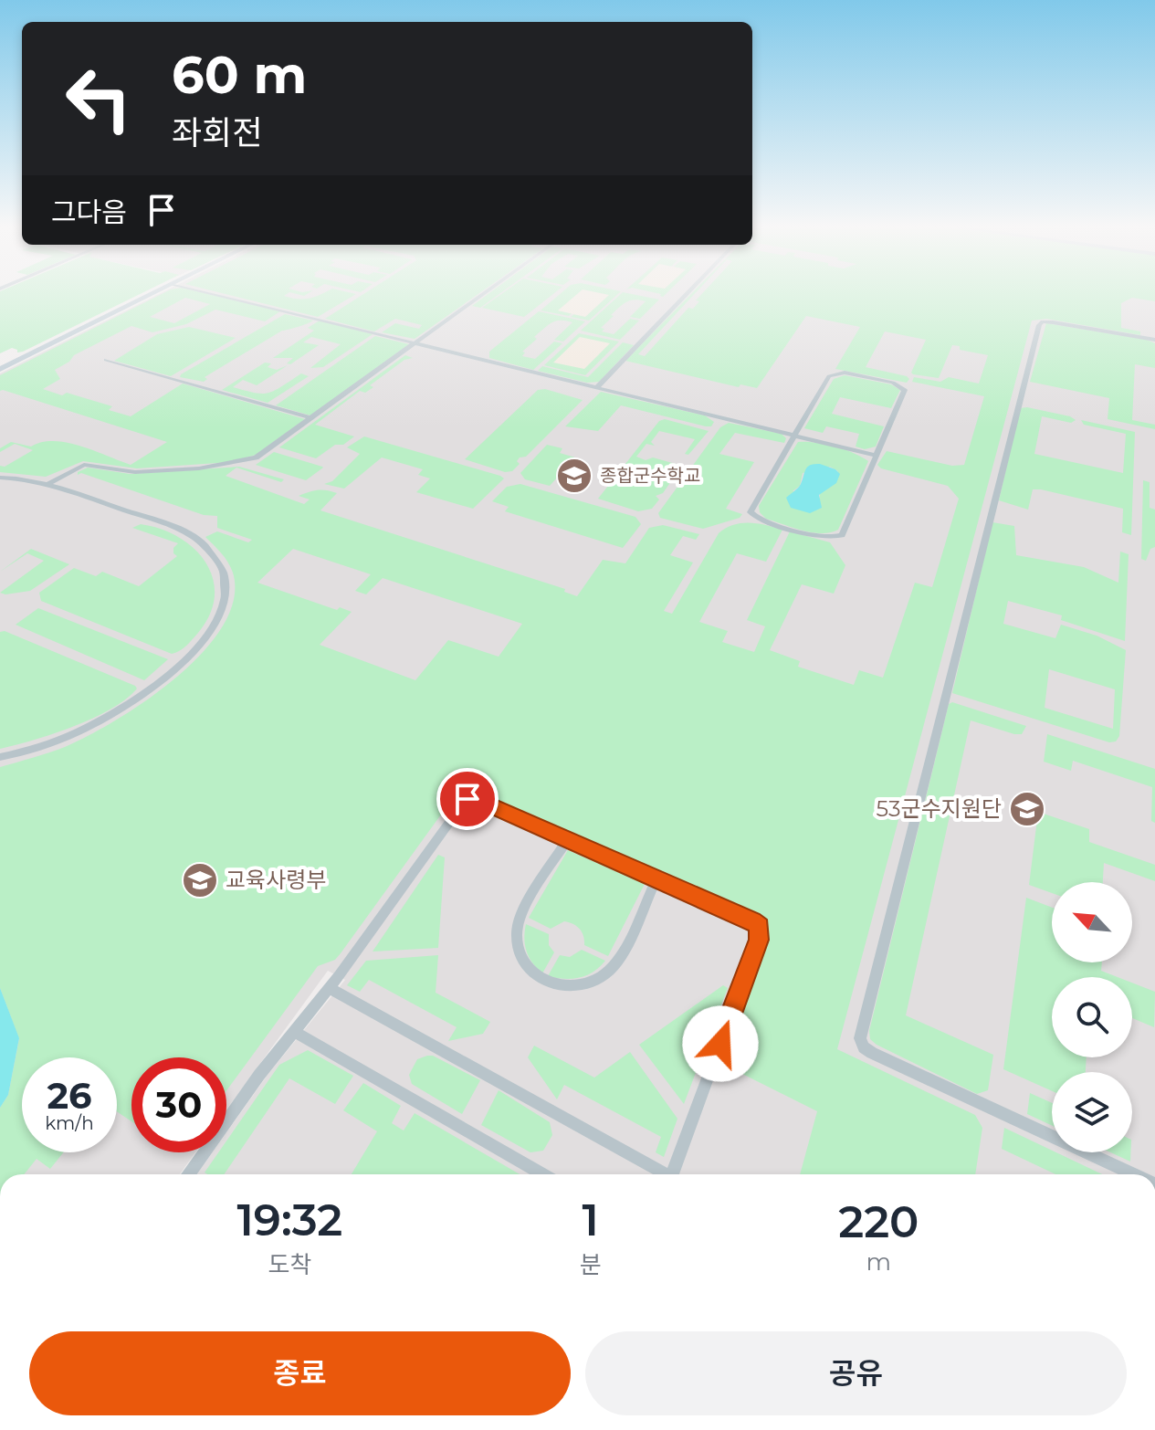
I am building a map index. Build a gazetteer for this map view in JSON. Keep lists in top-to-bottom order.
{
  "places": {
    "school or university": ["종합군수학교", "53군수지원단", "교육사령부"]
  },
  "north": "top left",
  "page": {
    "turn": ["60 m", "좌회전"],
    "then": "그다음",
    "speed": "26 km/h",
    "limit": "30",
    "eta": [
      "19:32",
      "도착",
      "1",
      "분",
      "220",
      "m"
    ],
    "buttons": ["종료", "공유"]
  }
}
